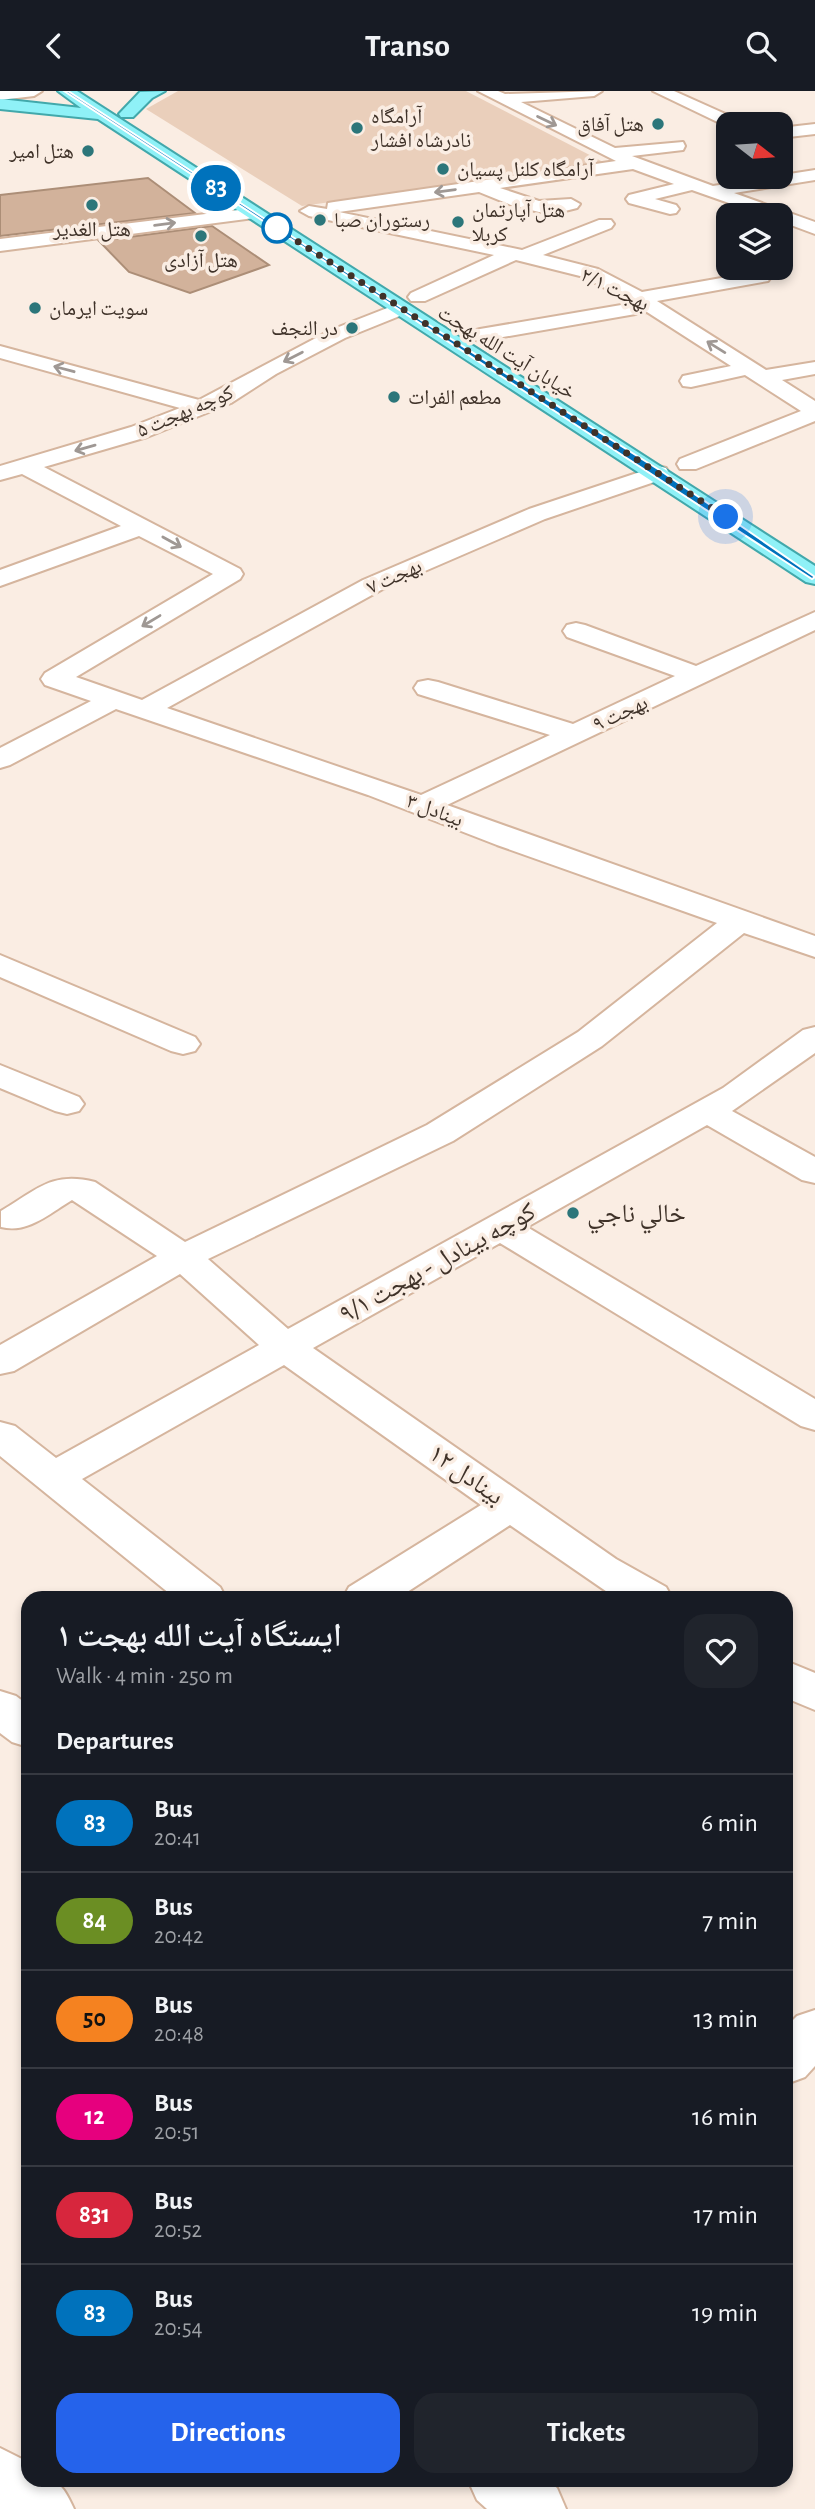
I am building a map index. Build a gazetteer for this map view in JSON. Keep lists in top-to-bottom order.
{
  "streets": {
    "main road": ["خیابان آیت الله بهجت"],
    "street": [
      "بهجت ۲/۱",
      "کوچه بهجت ۵",
      "بهجت ۷",
      "بهجت ۹",
      "بینادل ۳",
      "کوچه بینادل - بهجت ۹/۱",
      "بینادل ۱۲"
    ]
  },
  "crossings": [
    ["بهجت ۲/۱", "کوچه بهجت ۵"],
    ["بهجت ۲/۱", "بهجت ۷"],
    ["خیابان آیت الله بهجت", "کوچه بهجت ۵"],
    ["خیابان آیت الله بهجت", "بهجت ۷"],
    ["بهجت ۷", "بینادل ۳"],
    ["بهجت ۹", "بینادل ۳"],
    ["کوچه بینادل - بهجت ۹/۱", "بینادل ۱۲"]
  ],
  "places": [
    "هتل آفاق",
    "آرامگاه نادرشاه افشار",
    "هتل امیر",
    "آرامگاه کلنل پسیان",
    "هتل الغدیر",
    "رستوران صبا",
    "هتل آپارتمان کربلا",
    "هتل آزادی",
    "سویت ایرمان",
    "در النجف",
    "مطعم الفرات",
    "خالي ناجي"
  ],
  "lines": ["bus line 83"],
  "north": "right",
  "page": {
    "header": "Transo",
    "on_map": "83",
    "heading": [
      ["ایستگاه آیت الله بهجت ۱", "Walk · 4 min · 250 m"],
      "Departures"
    ],
    "list": [
      {
        "mark": "83",
        "name": "Bus",
        "note": "20:41",
        "value": "6 min"
      },
      {
        "mark": "84",
        "name": "Bus",
        "note": "20:42",
        "value": "7 min"
      },
      {
        "mark": "50",
        "name": "Bus",
        "note": "20:48",
        "value": "13 min"
      },
      {
        "mark": "12",
        "name": "Bus",
        "note": "20:51",
        "value": "16 min"
      },
      {
        "mark": "831",
        "name": "Bus",
        "note": "20:52",
        "value": "17 min"
      },
      {
        "mark": "83",
        "name": "Bus",
        "note": "20:54",
        "value": "19 min"
      }
    ],
    "buttons": ["Directions", "Tickets"]
  }
}
